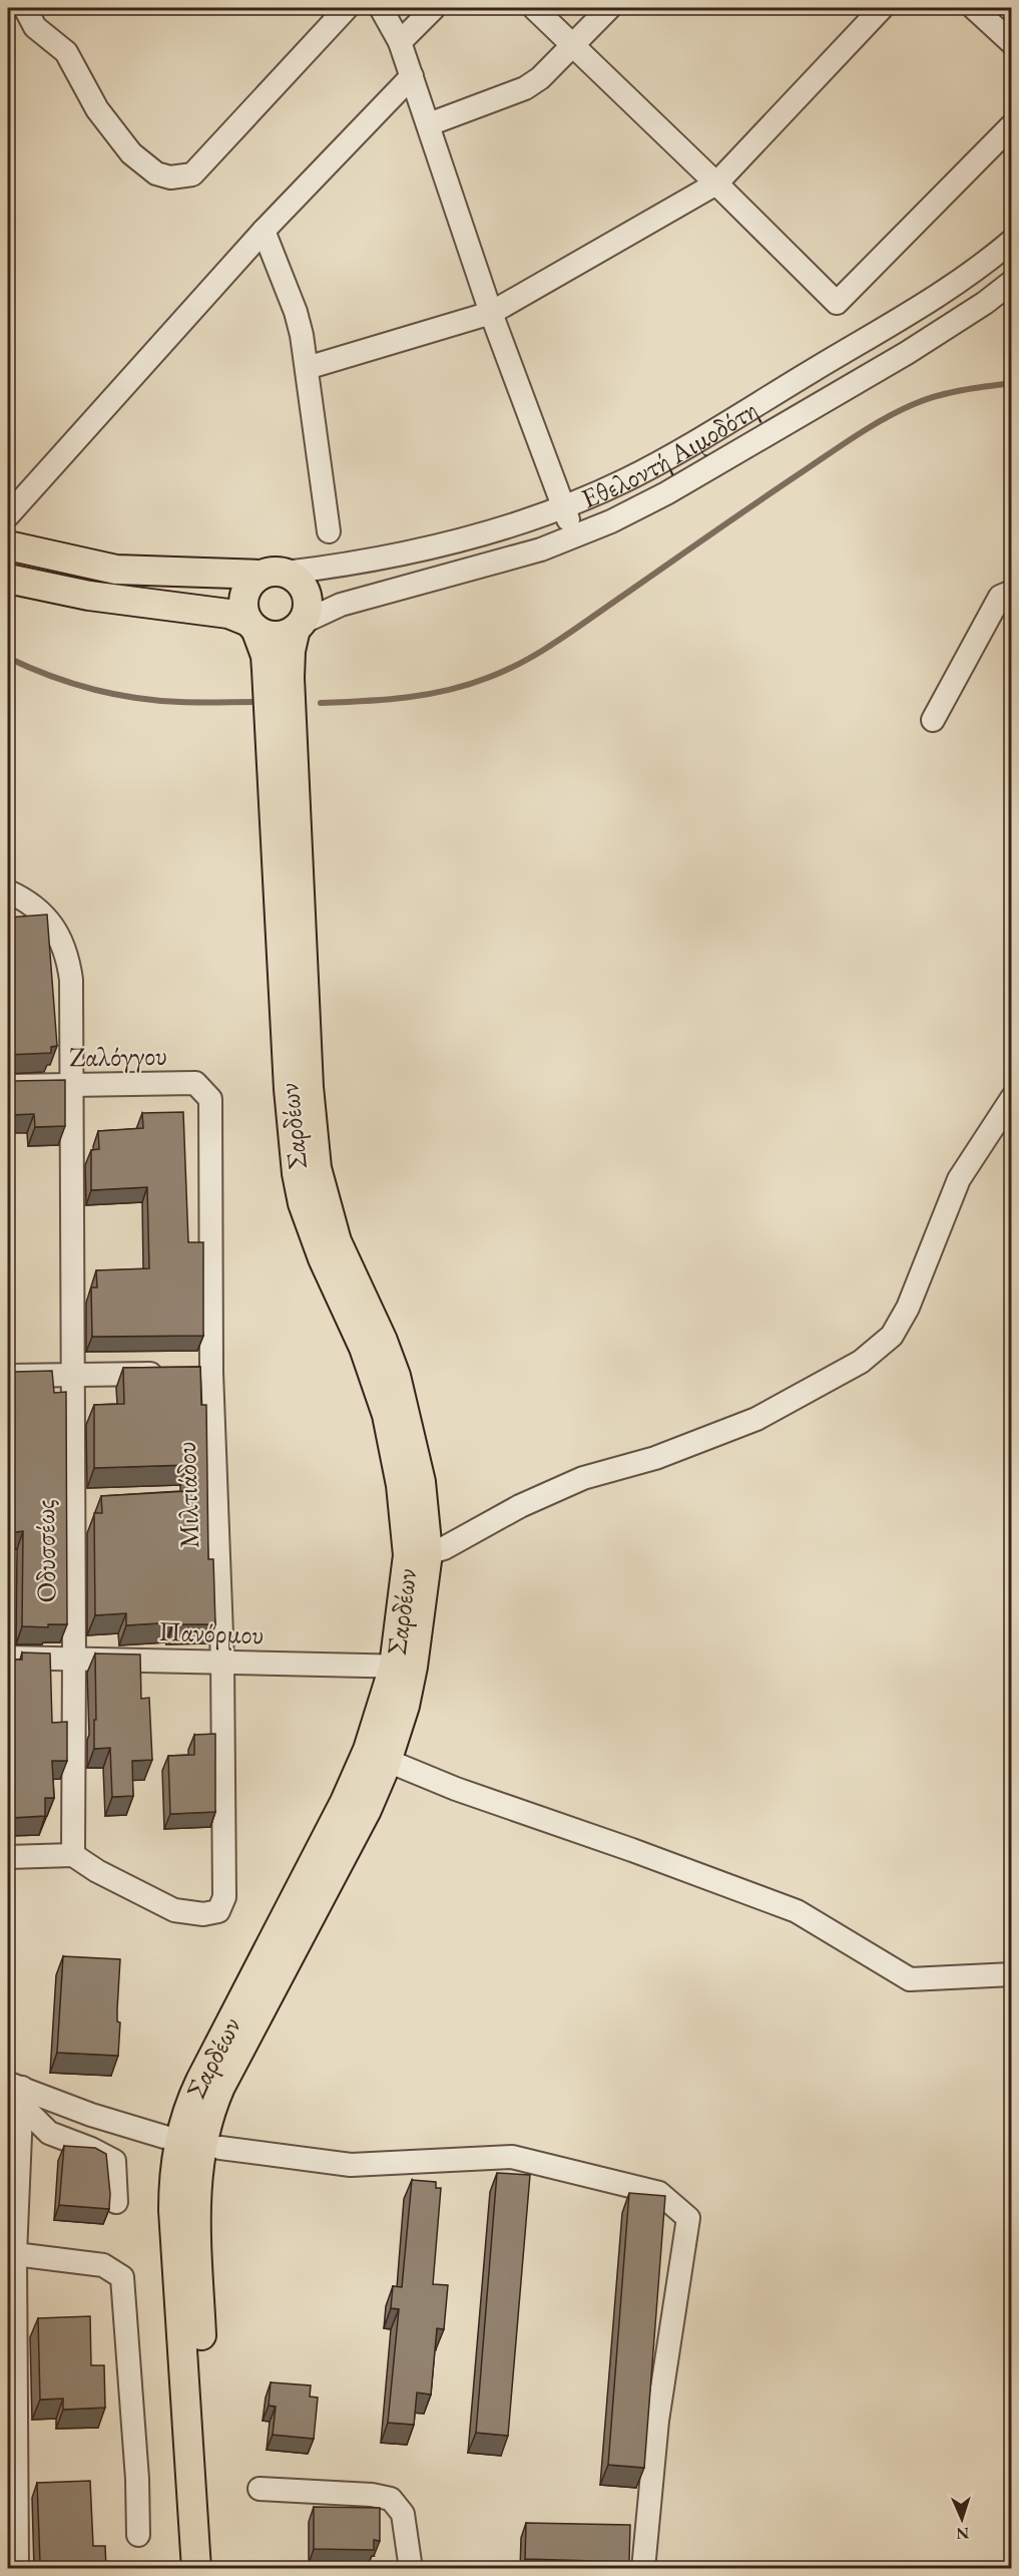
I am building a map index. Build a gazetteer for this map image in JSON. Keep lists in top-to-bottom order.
{
  "streets": {
    "main road": ["Εθελοντή Αιμοδότη", "Σαρδέων"],
    "street": [
      "Ζαλόγγου",
      "Μιλτιάδου",
      "Οδυσσέως",
      "Πανόρμου"
    ]
  },
  "crossings": [
    ["Εθελοντή Αιμοδότη", "Σαρδέων"],
    ["Ζαλόγγου", "Μιλτιάδου"],
    ["Ζαλόγγου", "Οδυσσέως"],
    ["Σαρδέων", "Πανόρμου"],
    ["Μιλτιάδου", "Οδυσσέως"],
    ["Μιλτιάδου", "Πανόρμου"],
    ["Οδυσσέως", "Πανόρμου"]
  ],
  "north": "bottom"
}
